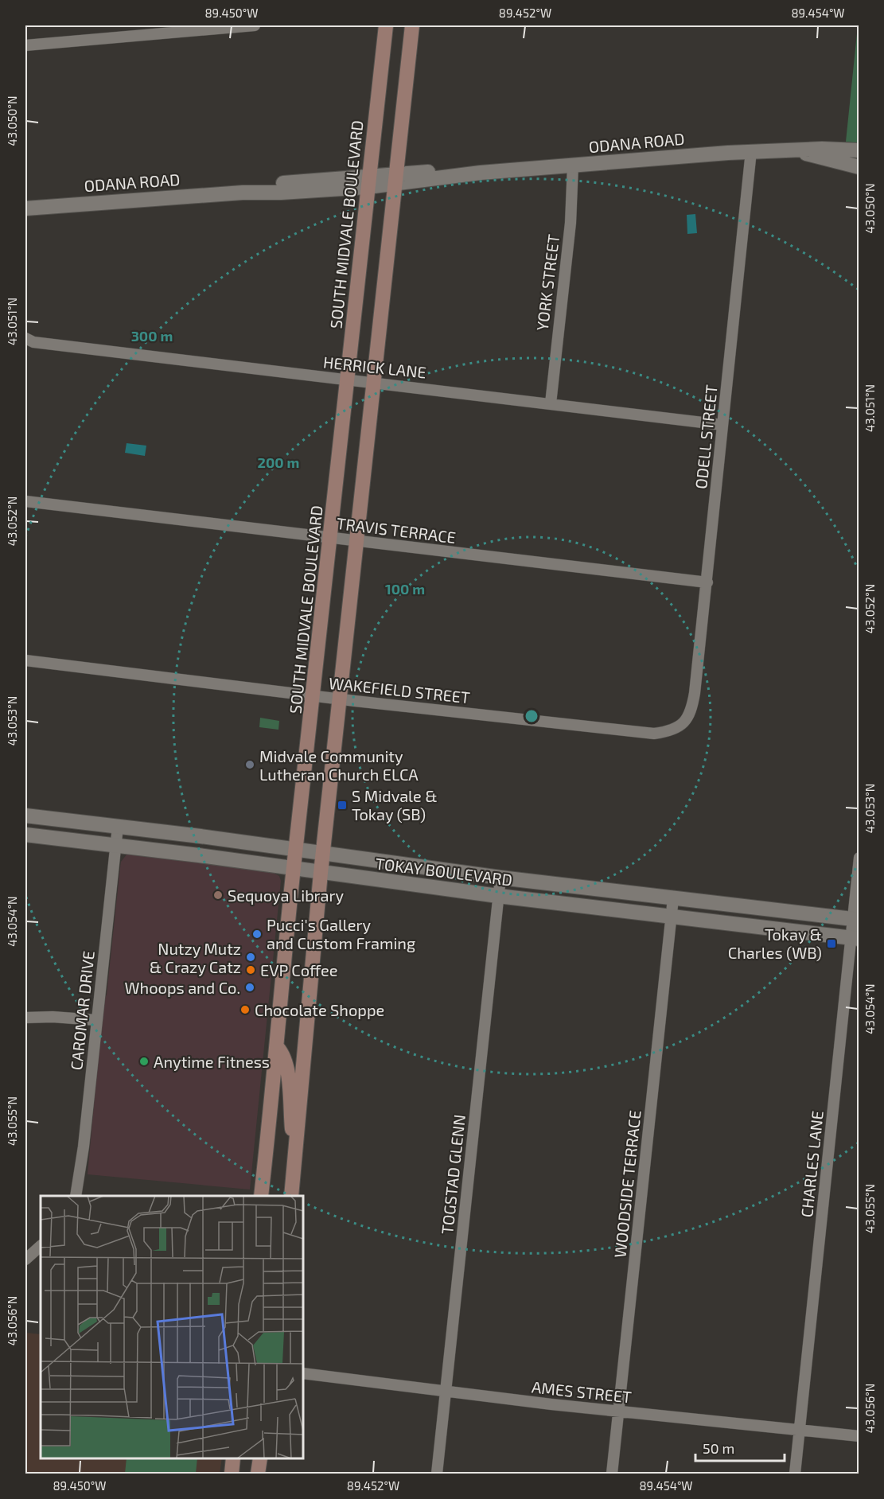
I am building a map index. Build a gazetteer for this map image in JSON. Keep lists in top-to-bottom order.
{
  "streets": {
    "main road": ["SOUTH MIDVALE BOULEVARD"],
    "street": [
      "ODANA ROAD",
      "YORK STREET",
      "HERRICK LANE",
      "ODELL STREET",
      "TRAVIS TERRACE",
      "WAKEFIELD STREET",
      "TOKAY BOULEVARD",
      "CAROMAR DRIVE",
      "CHARLES LANE",
      "TOGSTAD GLENN",
      "WOODSIDE TERRACE",
      "AMES STREET"
    ]
  },
  "crossings": [
    ["ODANA ROAD", "SOUTH MIDVALE BOULEVARD"],
    ["ODANA ROAD", "YORK STREET"],
    ["ODANA ROAD", "ODELL STREET"],
    ["SOUTH MIDVALE BOULEVARD", "HERRICK LANE"],
    ["SOUTH MIDVALE BOULEVARD", "TRAVIS TERRACE"],
    ["SOUTH MIDVALE BOULEVARD", "WAKEFIELD STREET"],
    ["SOUTH MIDVALE BOULEVARD", "TOKAY BOULEVARD"],
    ["YORK STREET", "HERRICK LANE"],
    ["HERRICK LANE", "ODELL STREET"],
    ["ODELL STREET", "TRAVIS TERRACE"],
    ["ODELL STREET", "WAKEFIELD STREET"],
    ["TOKAY BOULEVARD", "CAROMAR DRIVE"],
    ["TOKAY BOULEVARD", "CHARLES LANE"],
    ["TOKAY BOULEVARD", "TOGSTAD GLENN"],
    ["TOKAY BOULEVARD", "WOODSIDE TERRACE"],
    ["CHARLES LANE", "AMES STREET"],
    ["TOGSTAD GLENN", "AMES STREET"],
    ["WOODSIDE TERRACE", "AMES STREET"]
  ],
  "places": {
    "other": [
      "Midvale Community Lutheran Church ELCA",
      "Sequoya Library",
      "Pucci's Gallery and Custom Framing",
      "Nutzy Mutz & Crazy Catz",
      "EVP Coffee",
      "Whoops and Co.",
      "Chocolate Shoppe",
      "Anytime Fitness"
    ],
    "transit": ["S Midvale & Tokay (SB)", "Tokay & Charles (WB)"]
  },
  "scale_bar": "50 m",
  "coordinates": [
    "89.450°W",
    "89.452°W",
    "89.454°W",
    "43.050°N",
    "43.051°N",
    "43.052°N",
    "43.053°N",
    "43.054°N",
    "43.055°N",
    "43.056°N"
  ],
  "rings": ["300 m", "200 m", "100 m"]
}
